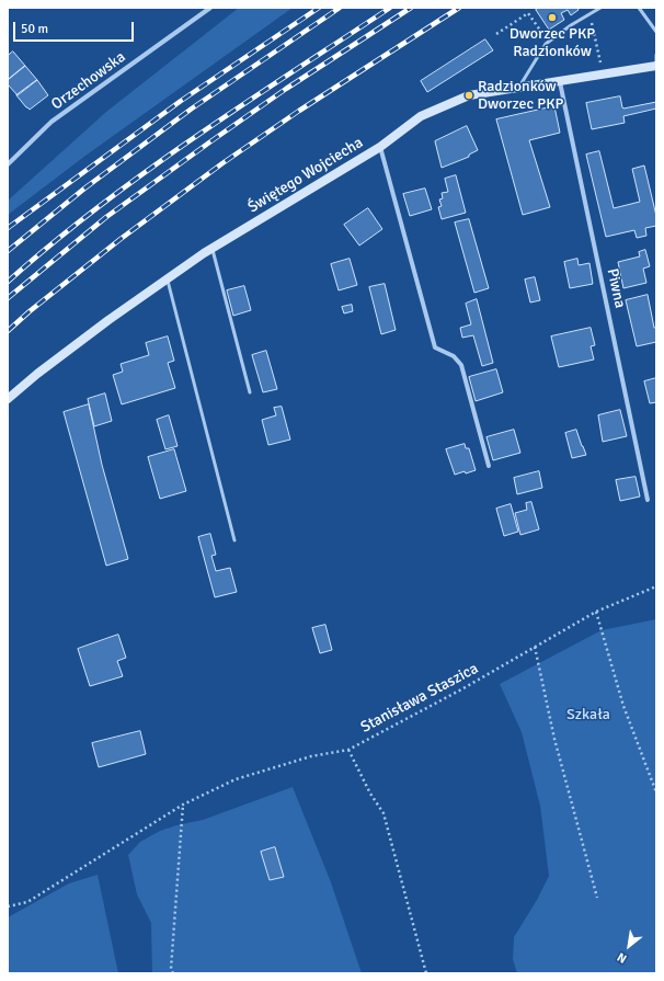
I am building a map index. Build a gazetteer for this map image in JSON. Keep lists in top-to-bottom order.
{
  "streets": {
    "street": ["Orzechowska", "Świętego Wojciecha", "Piwna"],
    "path": ["Stanisława Staszica"]
  },
  "crossings": [
    ["Świętego Wojciecha", "Piwna"]
  ],
  "parks": ["Szkała"],
  "places": ["Dworzec PKP Radzionków", "Radzionków Dworzec PKP"],
  "scale_bar": "50 m",
  "north": "bottom left"
}
